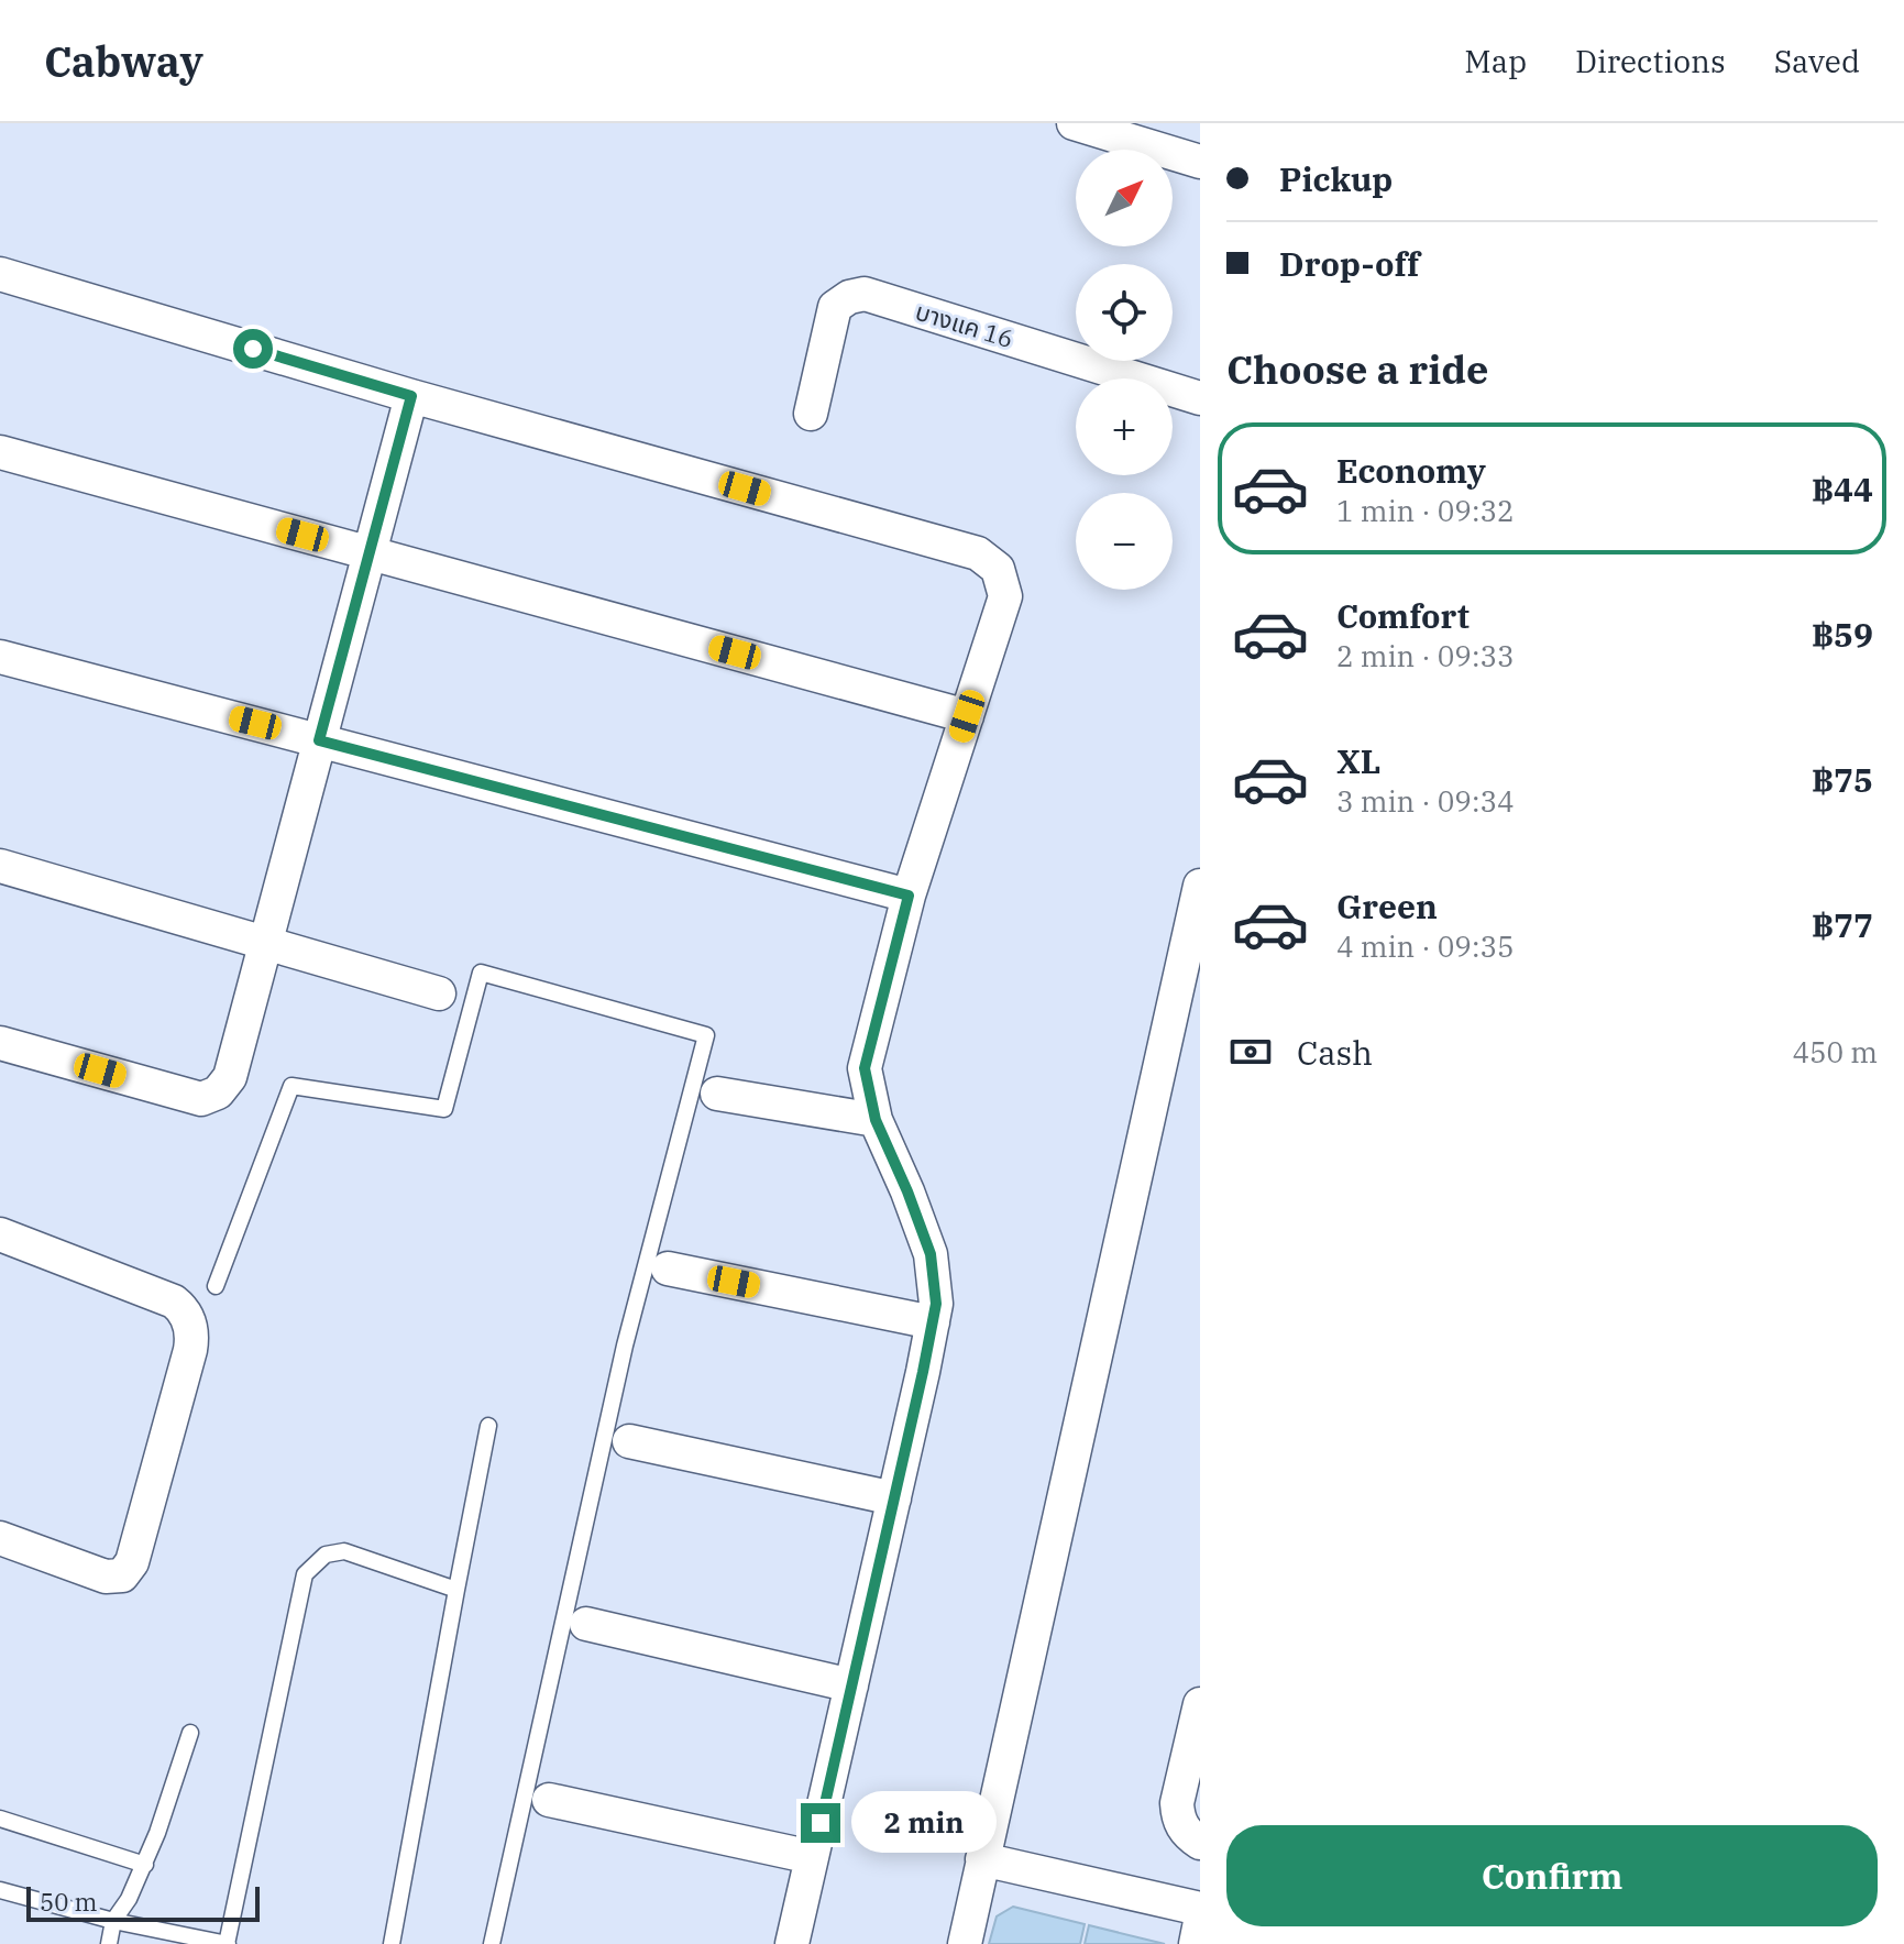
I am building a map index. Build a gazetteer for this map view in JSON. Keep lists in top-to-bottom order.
{
  "streets": {
    "street": ["บางแค 16"]
  },
  "scale_bar": "50 m",
  "north": "top right",
  "page": {
    "header": "Cabway",
    "nav": ["Map", "Directions", "Saved"],
    "banner": ["Pickup", "Drop-off"],
    "map_buttons": ["+", "−"],
    "heading": "Choose a ride",
    "list": [
      {
        "name": "Economy",
        "note": "1 min · 09:32",
        "value": "฿44"
      },
      {
        "name": "Comfort",
        "note": "2 min · 09:33",
        "value": "฿59"
      },
      {
        "name": "XL",
        "note": "3 min · 09:34",
        "value": "฿75"
      },
      {
        "name": "Green",
        "note": "4 min · 09:35",
        "value": "฿77"
      }
    ],
    "pay": ["Cash", "450 m"],
    "bubble": "2 min",
    "buttons": "Confirm",
    "scale": "50 m"
  }
}
